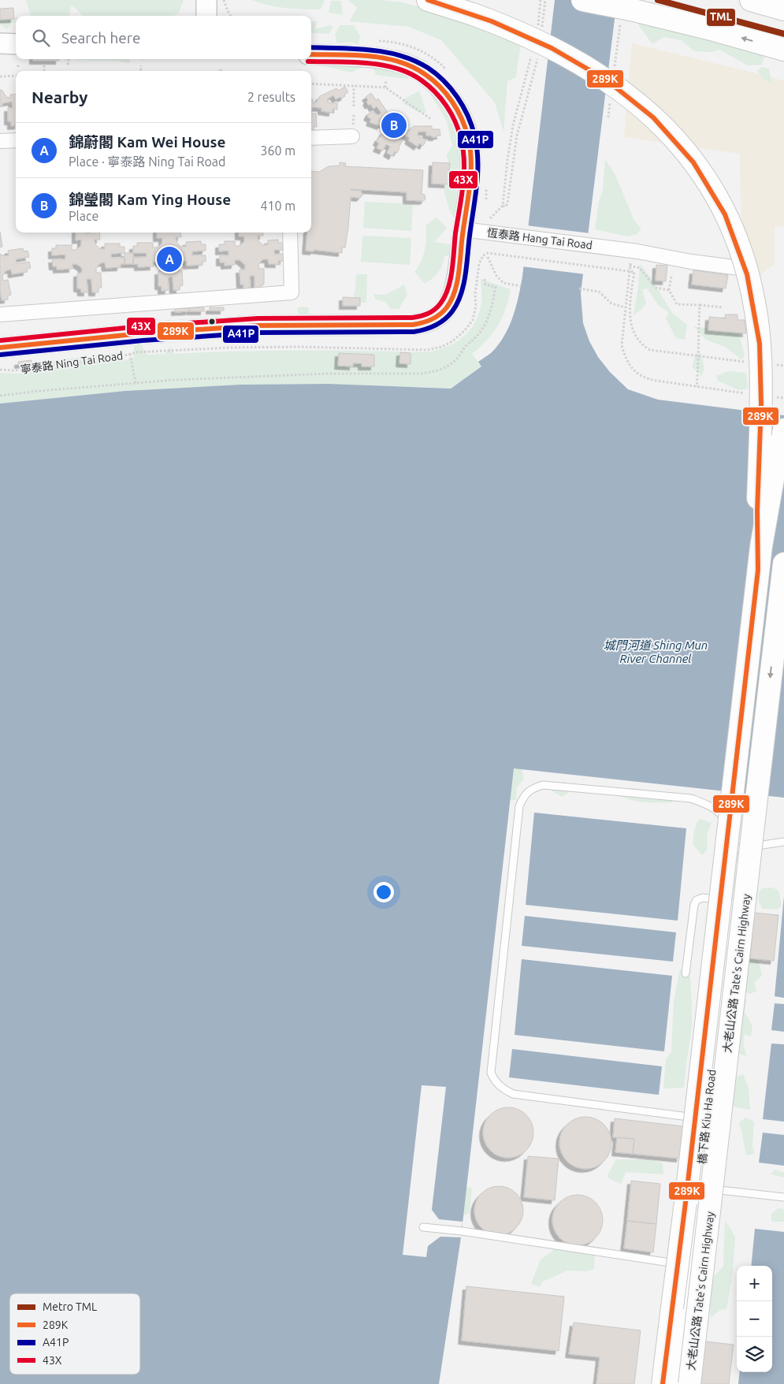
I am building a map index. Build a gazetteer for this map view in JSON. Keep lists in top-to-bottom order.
{
  "streets": {
    "highway": ["大老山公路 Tate's Cairn Highway"],
    "street": ["恆泰路 Hang Tai Road", "寧泰路 Ning Tai Road"],
    "lane": ["橋下路 Kiu Ha Road"]
  },
  "crossings": [
    ["恆泰路 Hang Tai Road", "寧泰路 Ning Tai Road"]
  ],
  "water": ["城門河道 Shing Mun River Channel"],
  "lines": [
    "metro line TML",
    "transit line 289K",
    "transit line A41P",
    "transit line 43X"
  ],
  "legend": [
    "Metro TML",
    "289K",
    "A41P",
    "43X"
  ],
  "page": {
    "search": "Search here",
    "heading": ["Nearby", "2 results"],
    "pins": ["B", "A"],
    "list": [
      {
        "mark": "A",
        "name": "錦蔚閣 Kam Wei House",
        "note": "Place · 寧泰路 Ning Tai Road",
        "value": "360 m"
      },
      {
        "mark": "B",
        "name": "錦瑩閣 Kam Ying House",
        "note": "Place",
        "value": "410 m"
      }
    ],
    "map_buttons": ["+", "−"]
  }
}
